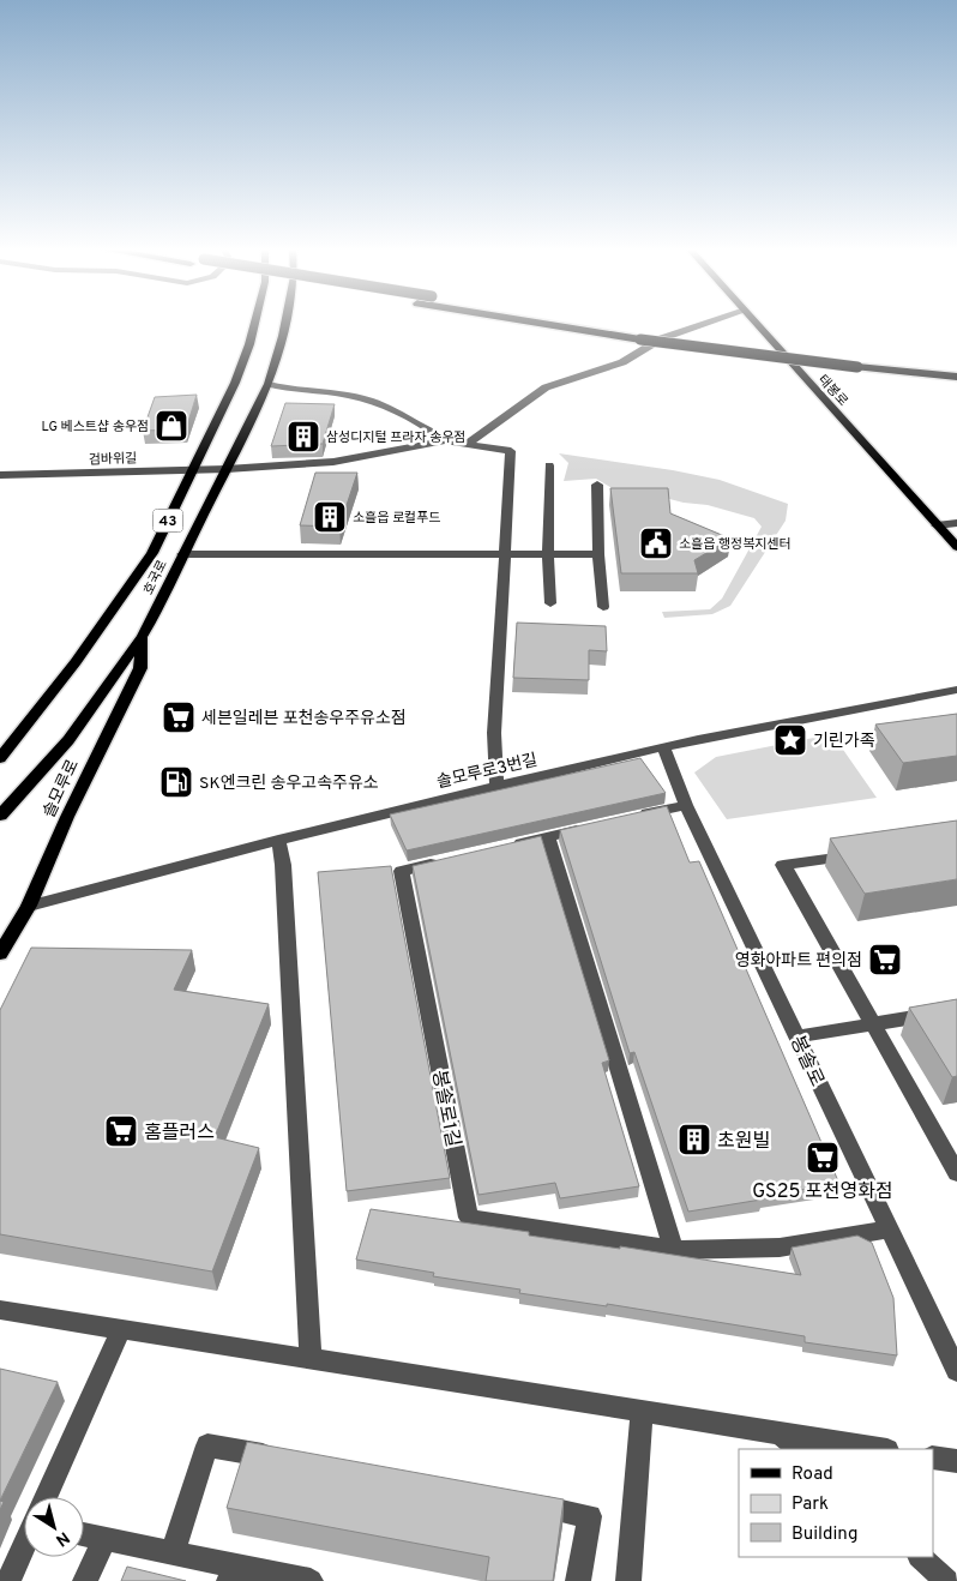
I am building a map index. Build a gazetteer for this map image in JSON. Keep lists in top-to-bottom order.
{
  "streets": {
    "main road": [
      "태봉로",
      "43",
      "호국로",
      "솔모루로"
    ],
    "street": [
      "검바위길",
      "솔모루로3번길",
      "봉솔로",
      "봉솔로1길"
    ]
  },
  "crossings": [
    ["검바위길", "호국로"],
    ["호국로", "솔모루로"],
    ["솔모루로3번길", "솔모루로"],
    ["솔모루로3번길", "봉솔로"],
    ["봉솔로", "봉솔로1길"]
  ],
  "places": {
    "shop": ["LG 베스트샵 송우점"],
    "building": ["삼성디지털 프라자 송우점", "소흘읍 로컬푸드", "초원빌"],
    "public building": ["소흘읍 행정복지센터"],
    "supermarket": [
      "세븐일레븐 포천송우주유소점",
      "영화아파트 편의점",
      "홈플러스",
      "GS25 포천영화점"
    ],
    "place": ["기린가족"],
    "fuel station": ["SK엔크린 송우고속주유소"]
  },
  "legend": ["Road", "Park", "Building"],
  "north": "bottom right"
}
